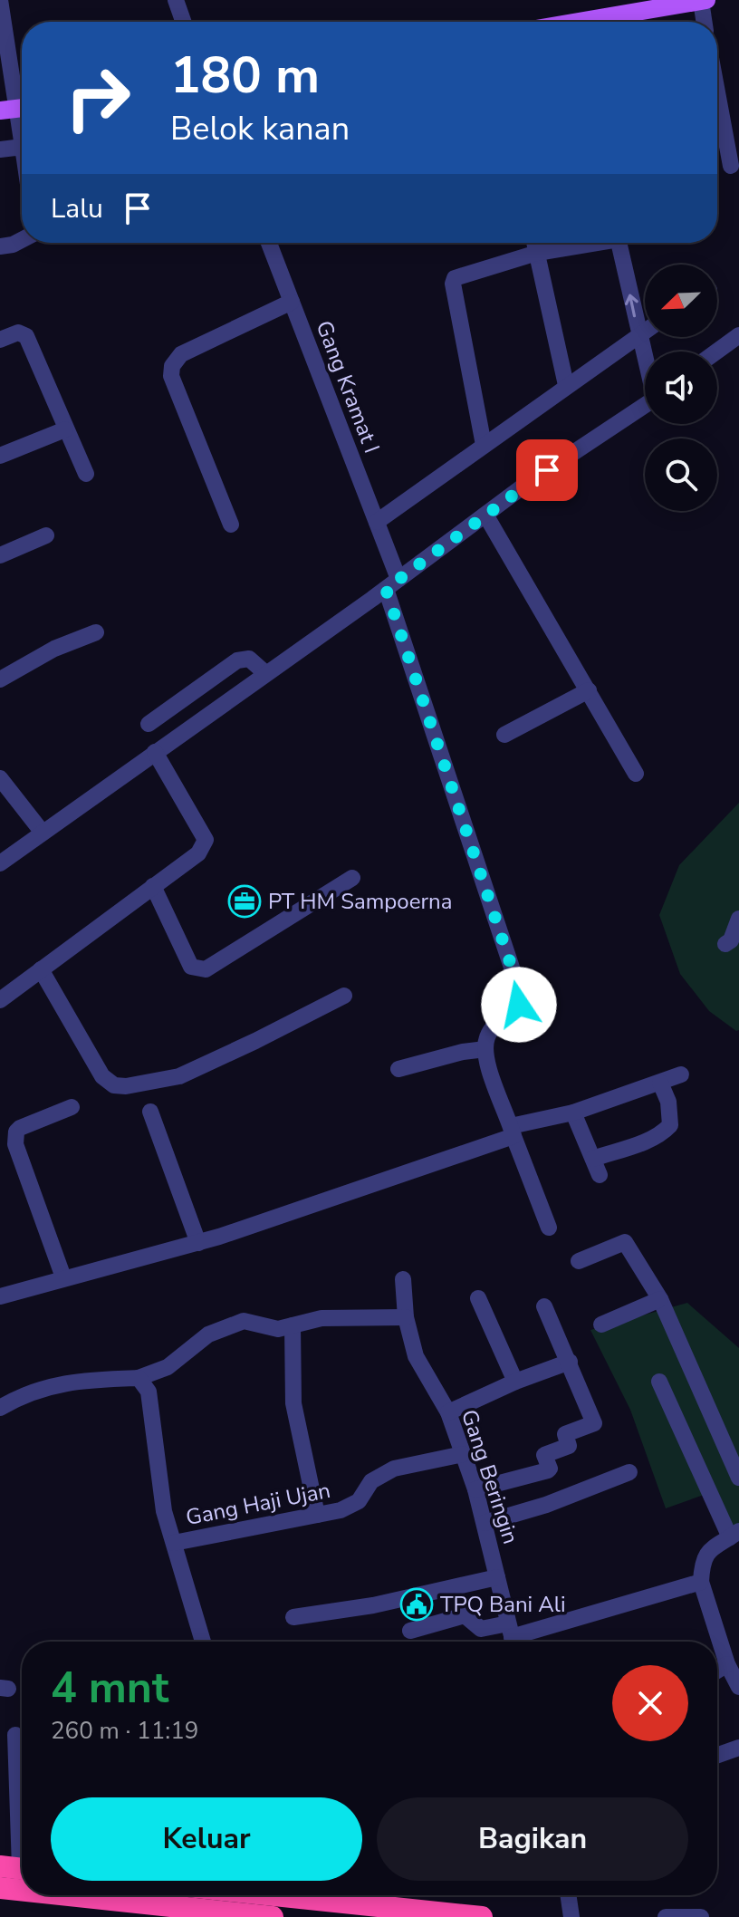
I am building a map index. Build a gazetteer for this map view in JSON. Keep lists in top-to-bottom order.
{
  "streets": {
    "street": ["Gang Kramat I", "Gang Beringin", "Gang Haji Ujan"]
  },
  "crossings": [
    ["Gang Beringin", "Gang Haji Ujan"]
  ],
  "places": {
    "office": ["PT HM Sampoerna"],
    "public building": ["TPQ Bani Ali"]
  },
  "north": "bottom left",
  "page": {
    "turn": ["180 m", "Belok kanan"],
    "then": "Lalu",
    "heading": ["4 mnt", "260 m · 11:19"],
    "buttons": ["Keluar", "Bagikan"]
  }
}
